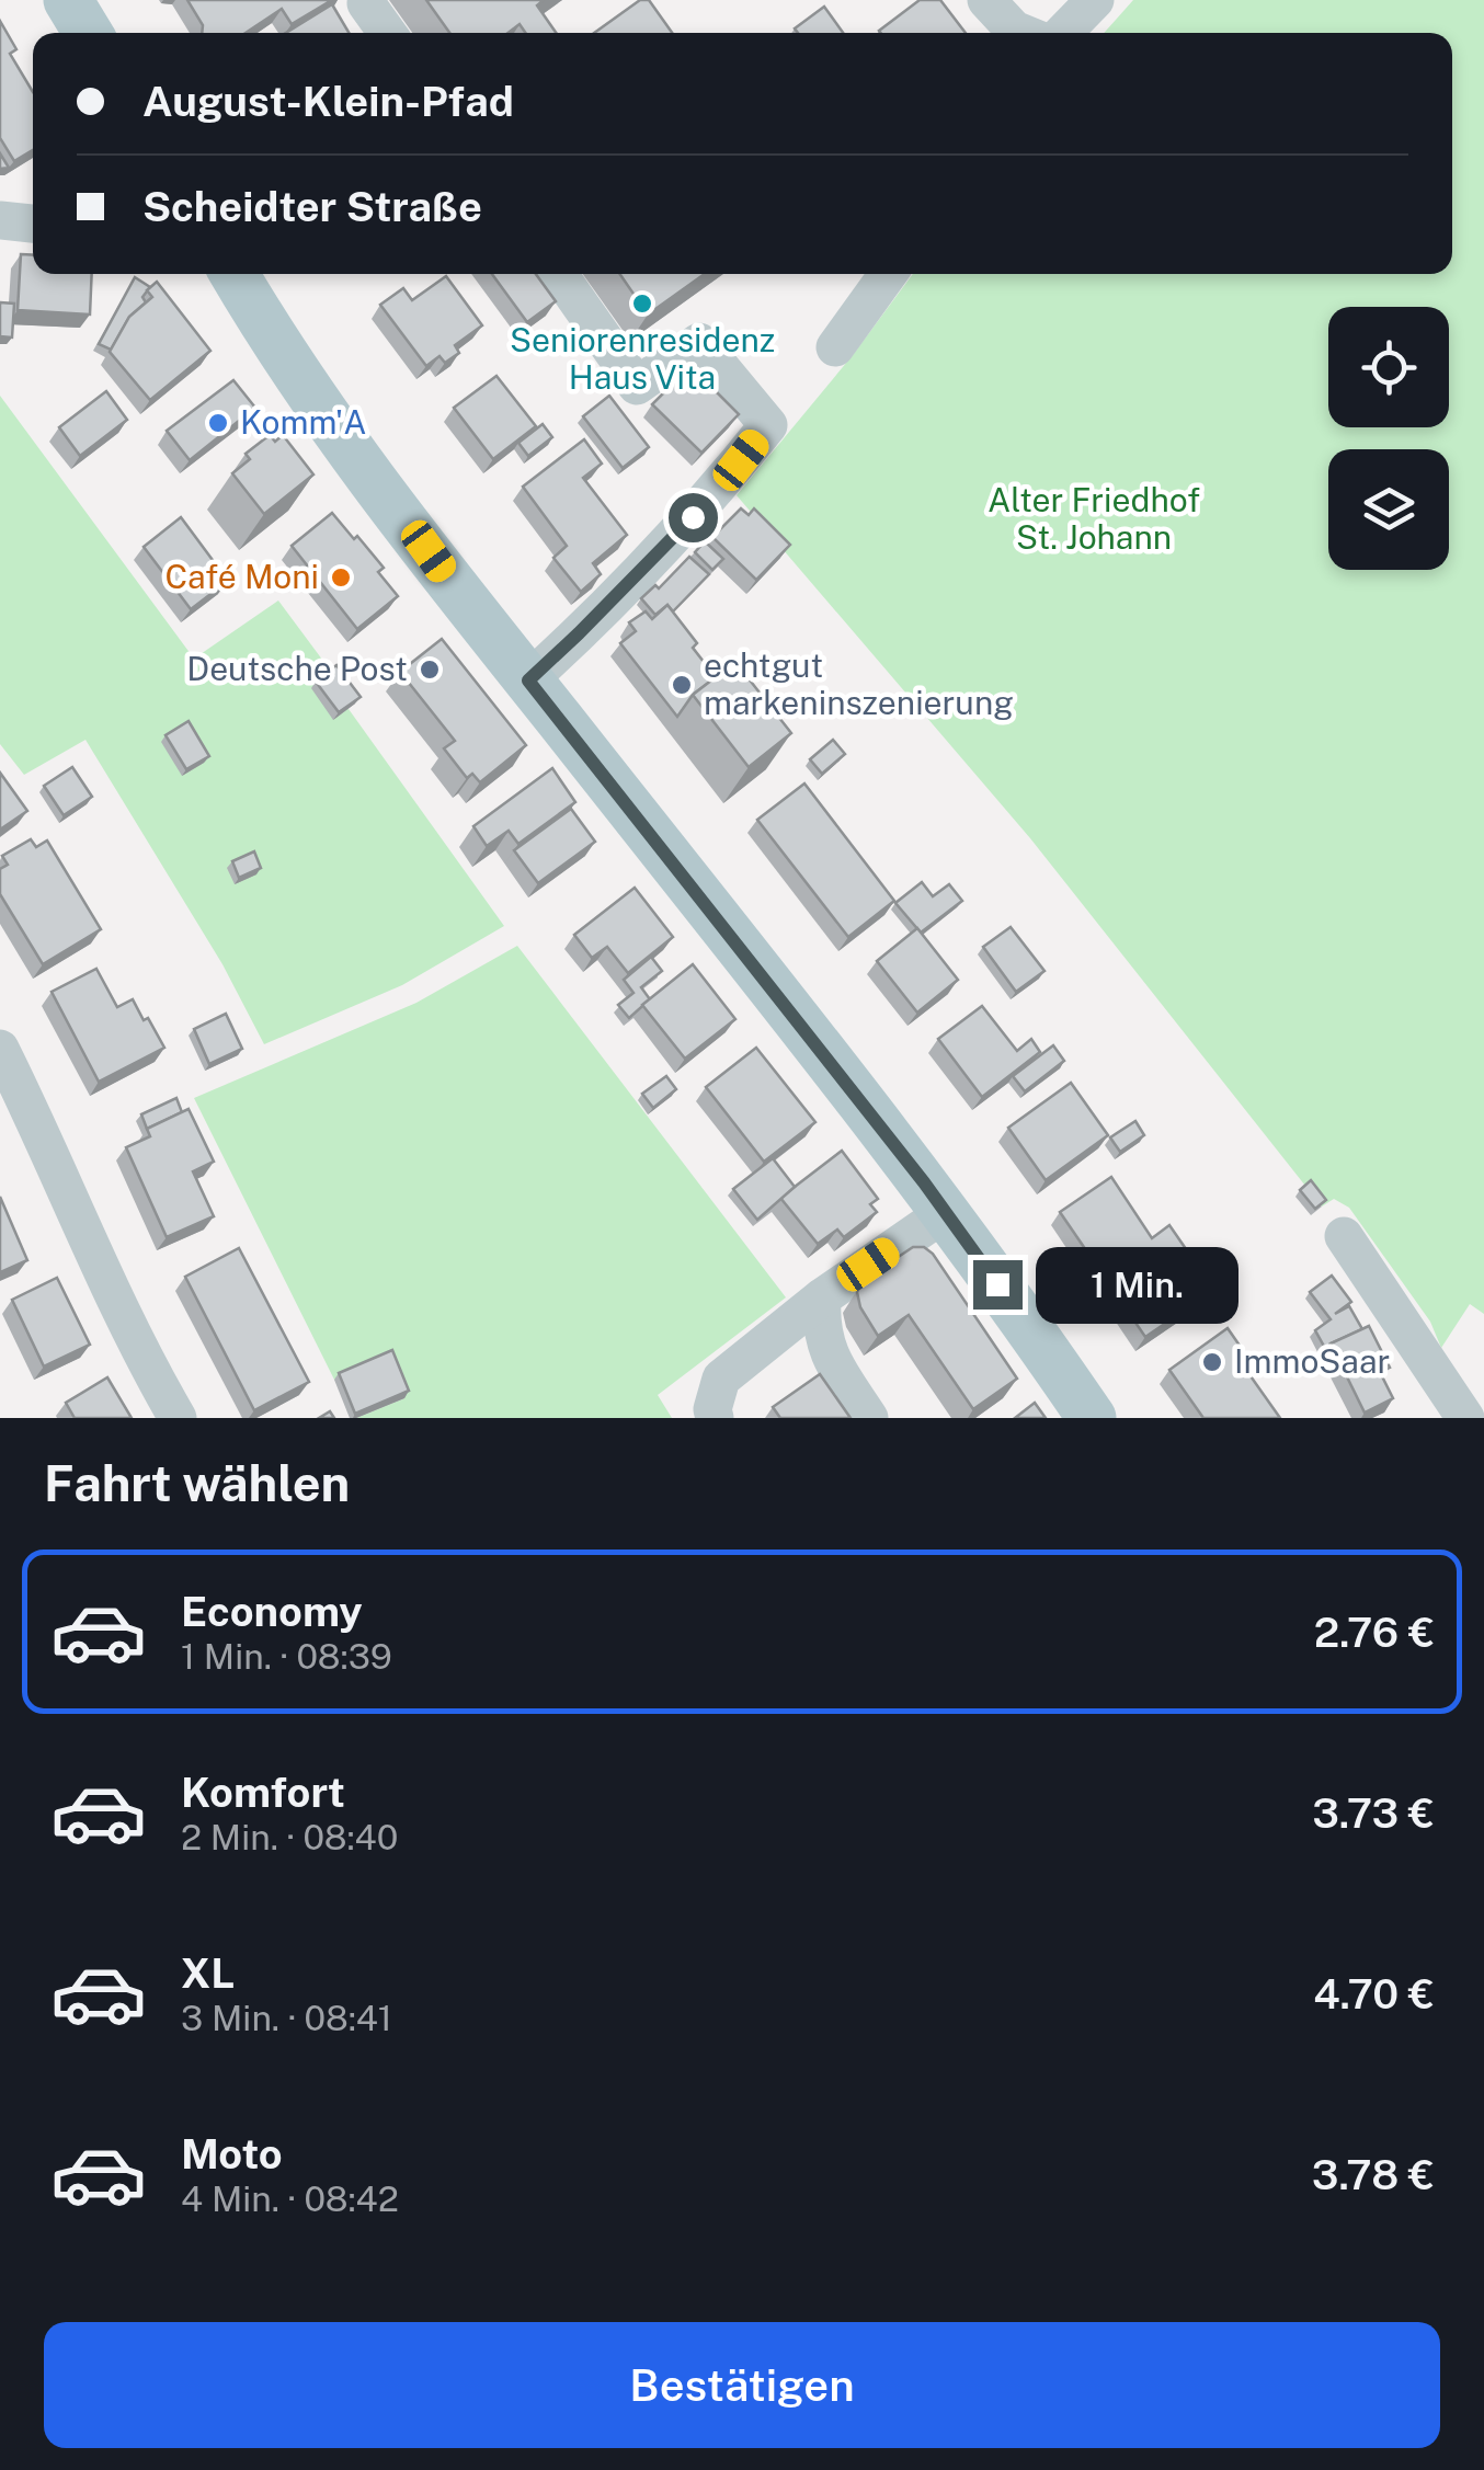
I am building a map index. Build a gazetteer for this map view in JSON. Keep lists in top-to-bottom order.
{
  "parks": ["Alter Friedhof St. Johann"],
  "places": [
    "Seniorenresidenz Haus Vita",
    "Komm'A",
    "Café Moni",
    "Deutsche Post",
    "echtgut markeninszenierung",
    "ImmoSaar"
  ],
  "page": {
    "banner": ["August-Klein-Pfad", "Scheidter Straße"],
    "bubble": "1 Min.",
    "heading": "Fahrt wählen",
    "list": [
      {
        "name": "Economy",
        "note": "1 Min. · 08:39",
        "value": "2.76 €"
      },
      {
        "name": "Komfort",
        "note": "2 Min. · 08:40",
        "value": "3.73 €"
      },
      {
        "name": "XL",
        "note": "3 Min. · 08:41",
        "value": "4.70 €"
      },
      {
        "name": "Moto",
        "note": "4 Min. · 08:42",
        "value": "3.78 €"
      }
    ],
    "buttons": "Bestätigen"
  }
}
